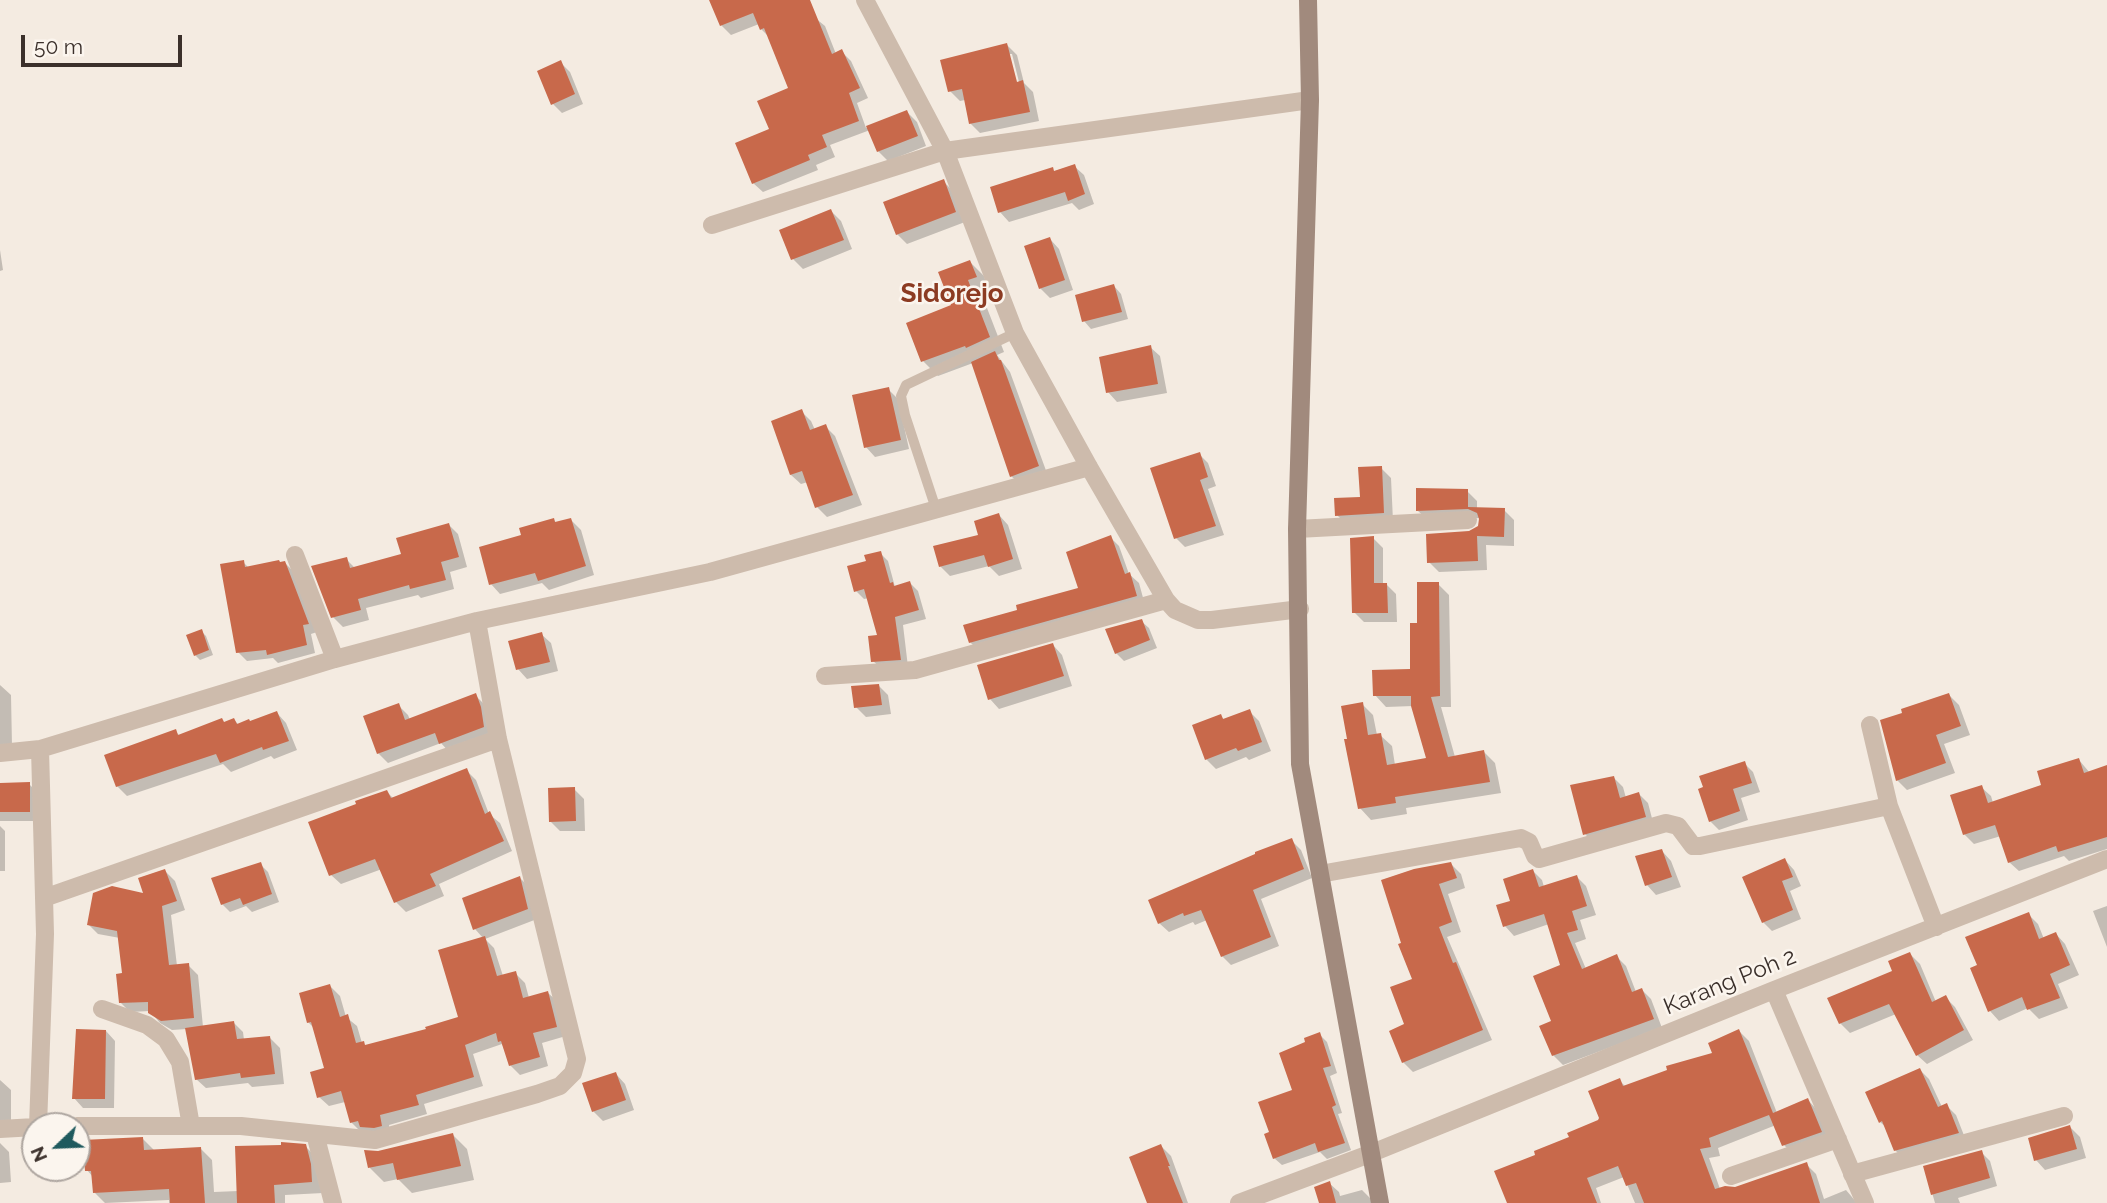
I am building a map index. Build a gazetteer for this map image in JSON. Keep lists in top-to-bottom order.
{
  "streets": {
    "street": ["Karang Poh 2"]
  },
  "districts": ["Sidorejo"],
  "scale_bar": "50 m",
  "north": "bottom left"
}
